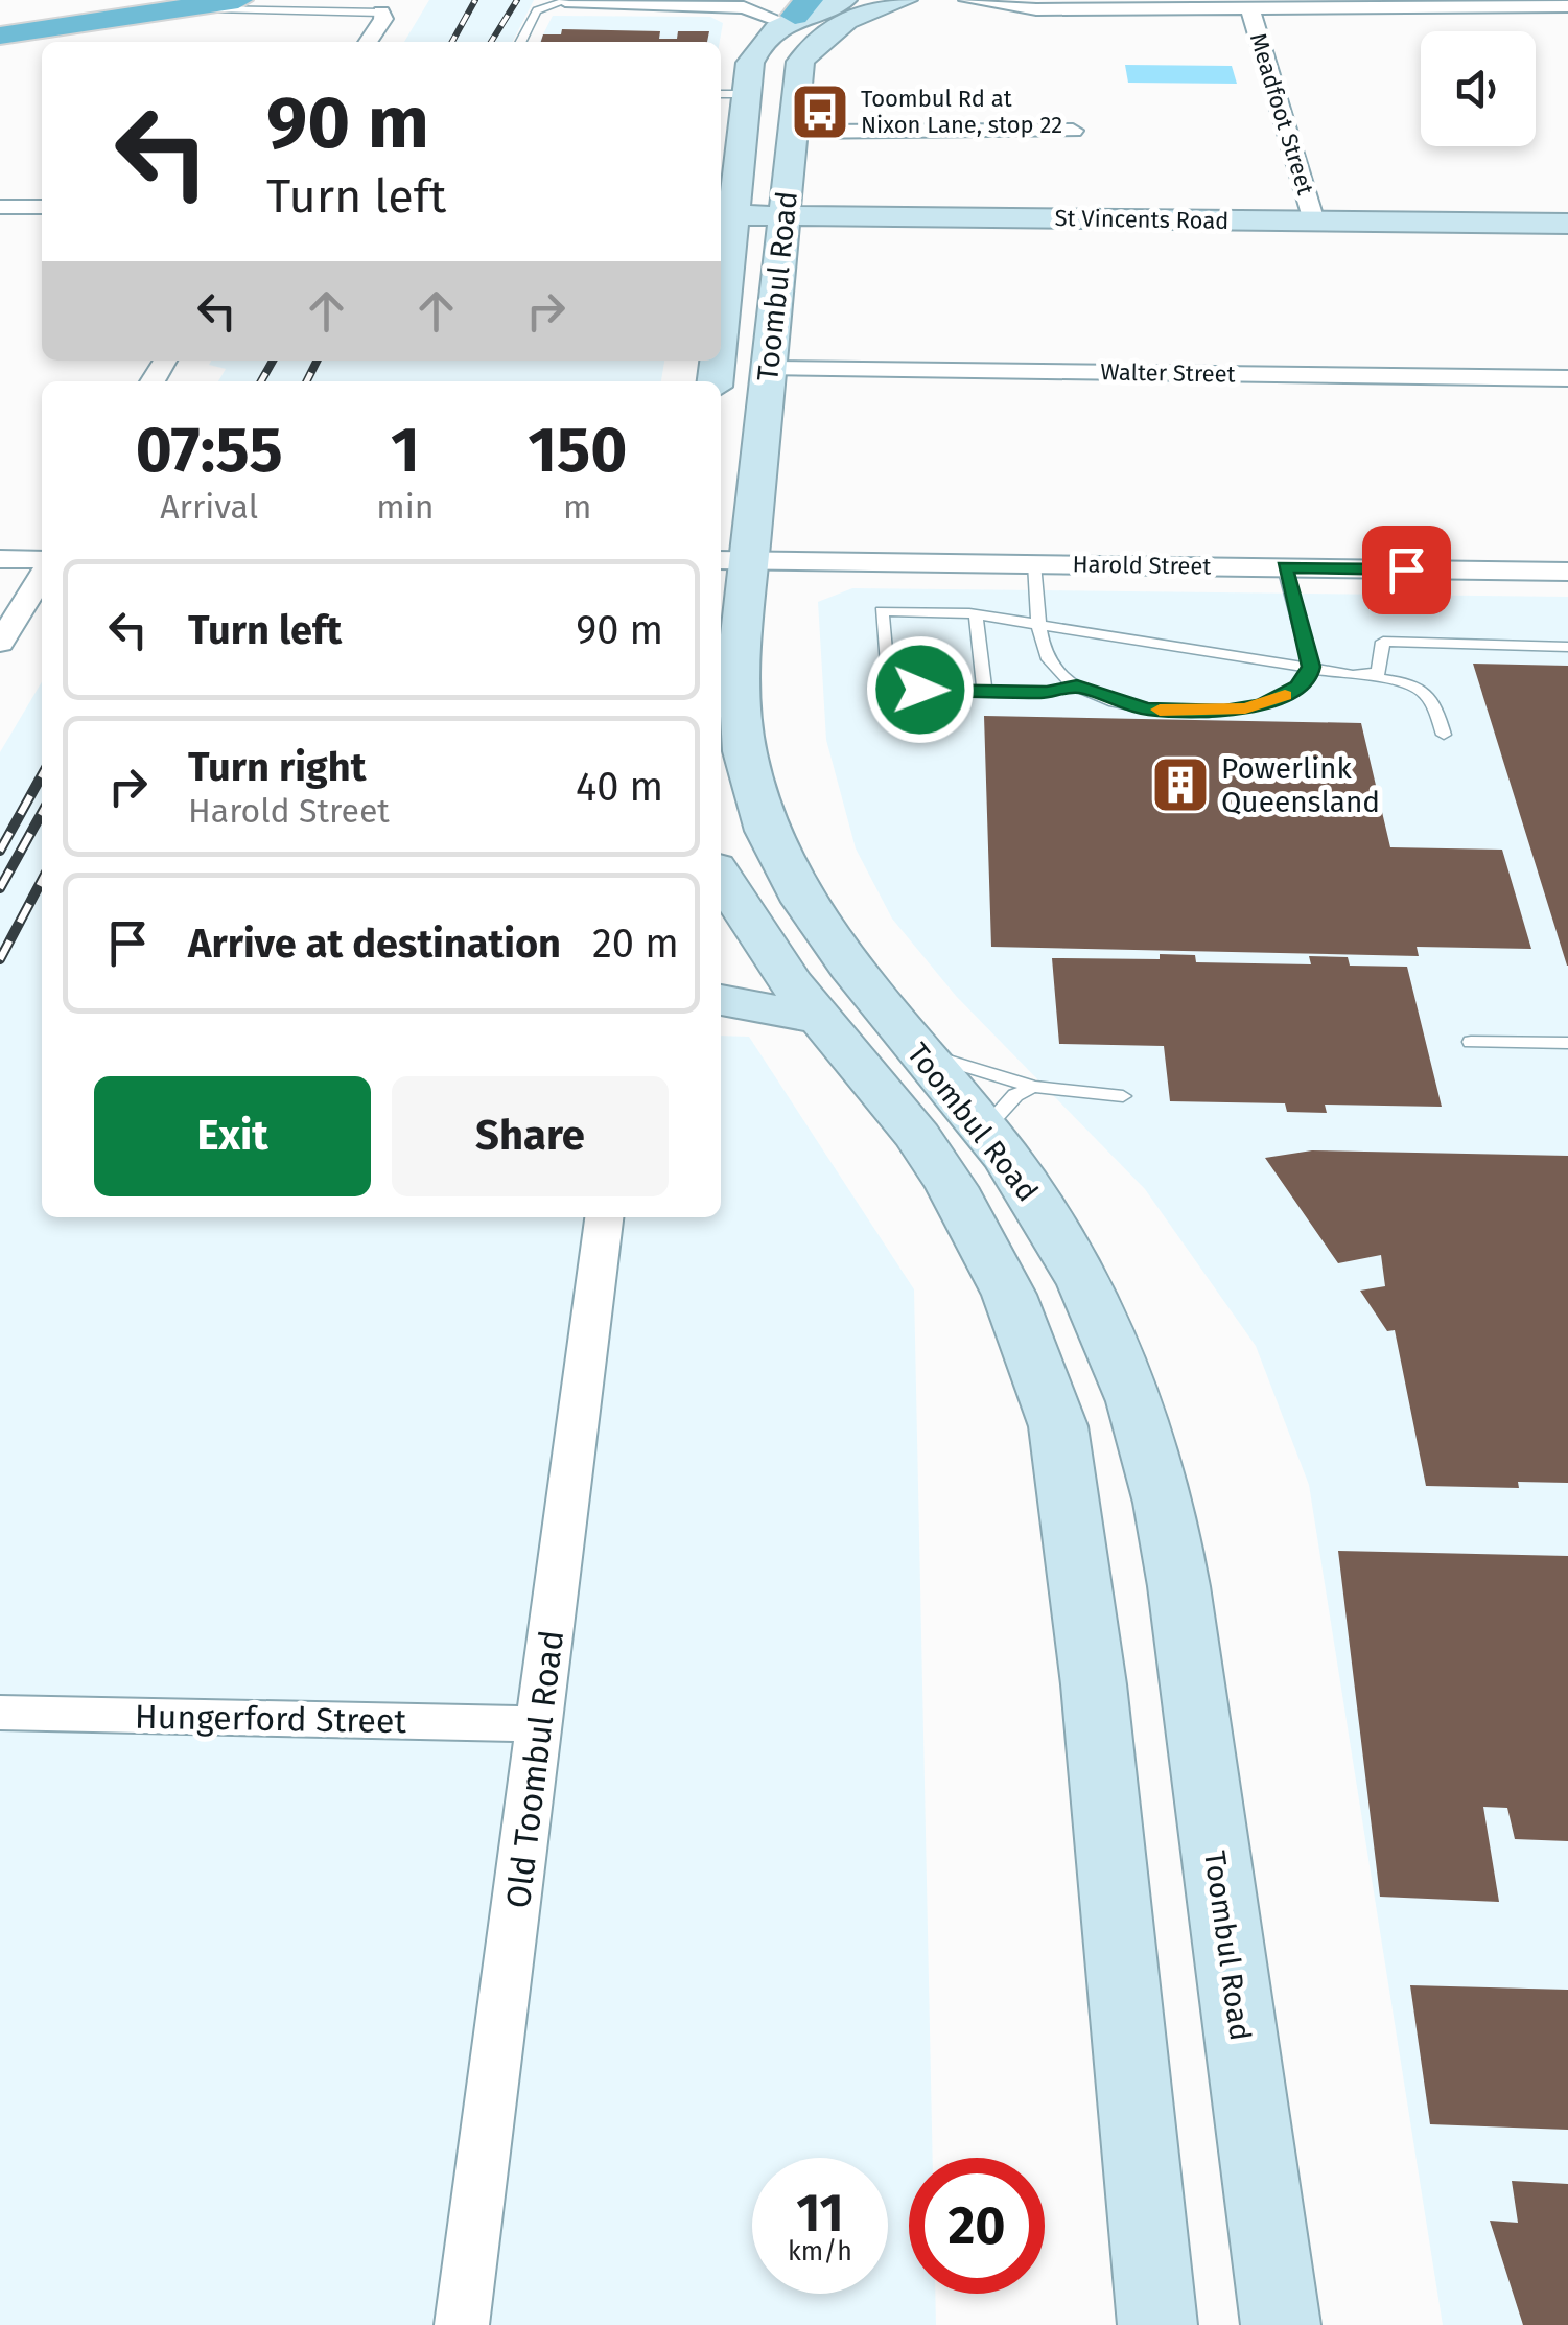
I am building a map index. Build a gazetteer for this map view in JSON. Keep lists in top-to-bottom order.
{
  "streets": {
    "main road": ["St Vincents Road", "Toombul Road"],
    "street": [
      "Meadfoot Street",
      "Walter Street",
      "Harold Street",
      "Hungerford Street",
      "Old Toombul Road"
    ]
  },
  "crossings": [
    ["Meadfoot Street", "St Vincents Road"],
    ["St Vincents Road", "Toombul Road"],
    ["Toombul Road", "Walter Street"],
    ["Toombul Road", "Harold Street"],
    ["Hungerford Street", "Old Toombul Road"]
  ],
  "places": {
    "bus stop": ["Toombul Rd at Nixon Lane, stop 22"],
    "building": ["Powerlink Queensland"]
  },
  "page": {
    "turn": ["90 m", "Turn left"],
    "eta": [
      "07:55",
      "Arrival",
      "1",
      "min",
      "150",
      "m"
    ],
    "list": [
      {
        "name": "Turn left",
        "value": "90 m"
      },
      {
        "name": "Turn right",
        "note": "Harold Street",
        "value": "40 m"
      },
      {
        "name": "Arrive at destination",
        "value": "20 m"
      }
    ],
    "buttons": ["Exit", "Share"],
    "speed": "11 km/h",
    "limit": "20"
  }
}
